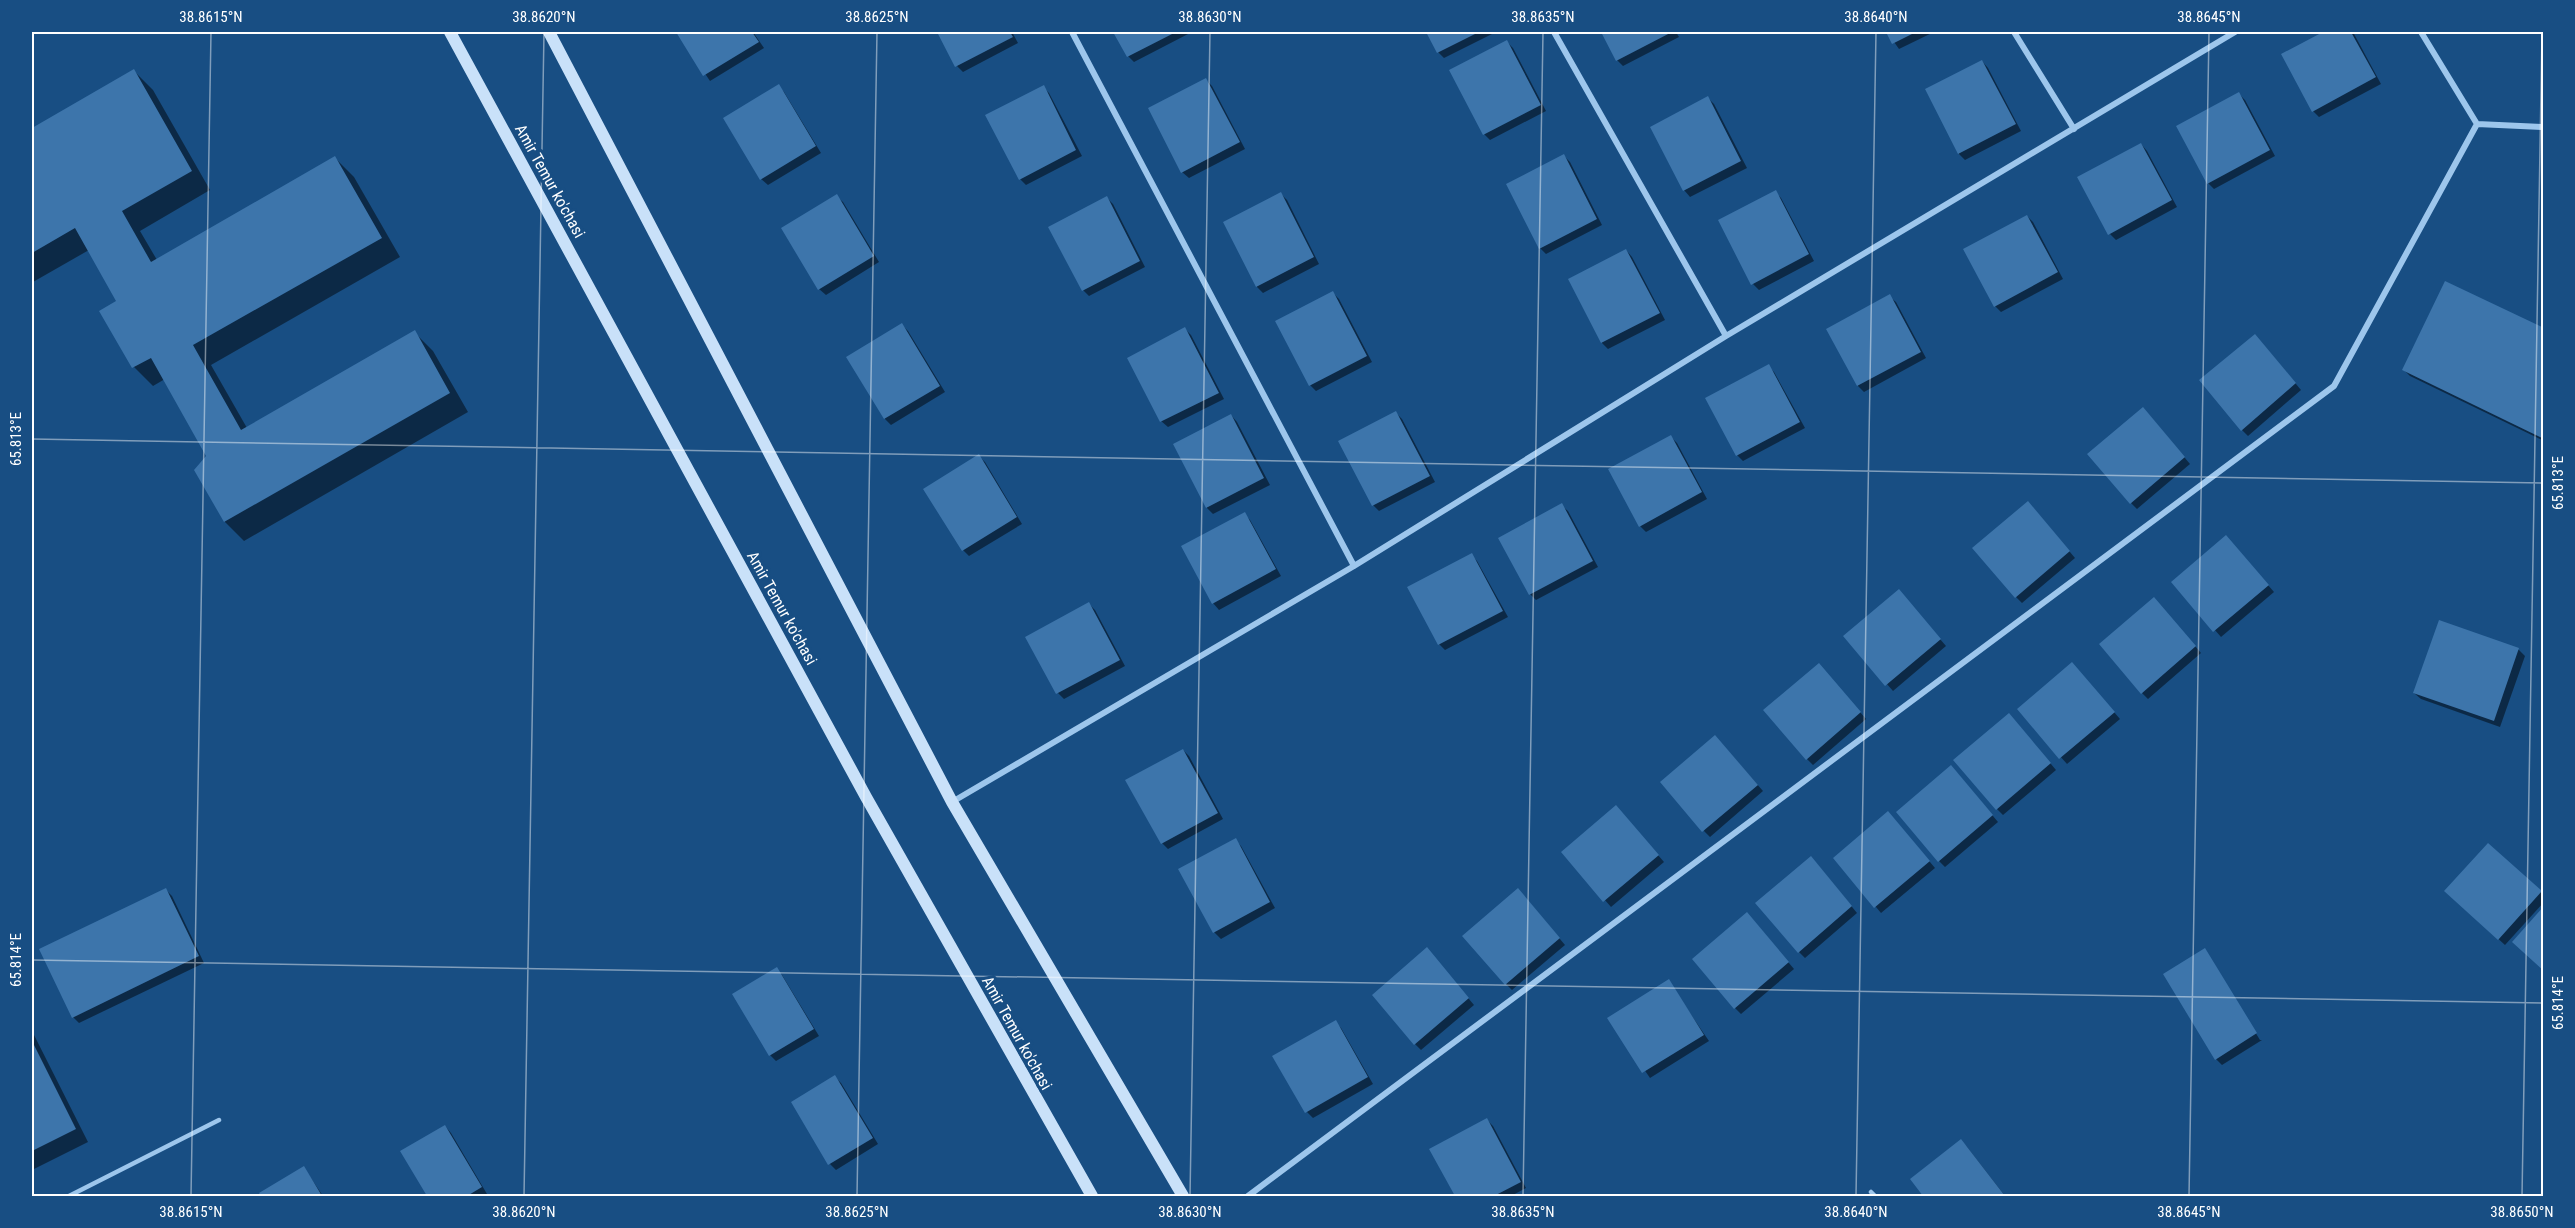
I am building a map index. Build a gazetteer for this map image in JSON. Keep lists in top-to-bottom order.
{
  "streets": {
    "main road": ["Amir Temur ko'chasi"]
  },
  "coordinates": [
    "38.8615°N",
    "38.8620°N",
    "38.8625°N",
    "38.8630°N",
    "38.8635°N",
    "38.8640°N",
    "38.8645°N",
    "65.813°E",
    "65.814°E",
    "38.8650°N"
  ]
}
